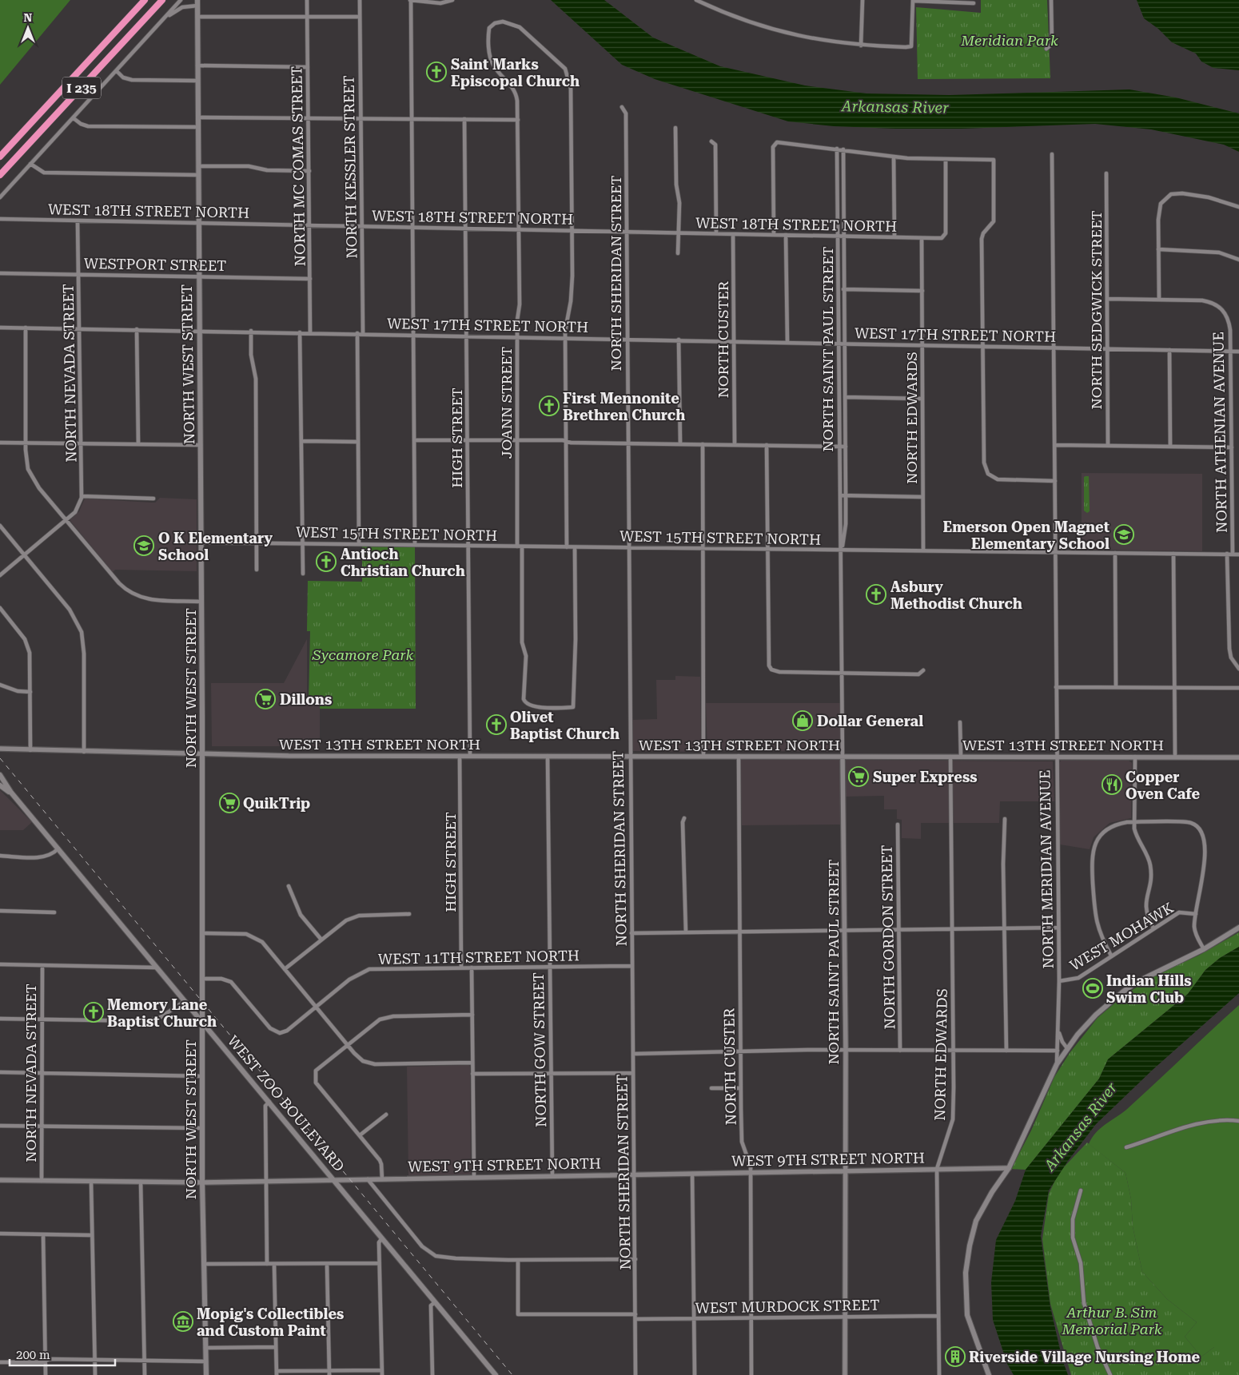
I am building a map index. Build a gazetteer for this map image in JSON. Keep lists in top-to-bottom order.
{
  "streets": {
    "highway": ["I 235"],
    "main road": ["NORTH WEST STREET", "WEST ZOO BOULEVARD"],
    "street": [
      "NORTH MC COMAS STREET",
      "NORTH KESSLER STREET",
      "WEST 18TH STREET NORTH",
      "WESTPORT STREET",
      "NORTH SHERIDAN STREET",
      "NORTH SEDGWICK STREET",
      "WEST 17TH STREET NORTH",
      "NORTH CUSTER",
      "NORTH SAINT PAUL STREET",
      "NORTH NEVADA STREET",
      "JOANN STREET",
      "NORTH EDWARDS",
      "NORTH ATHENIAN AVENUE",
      "HIGH STREET",
      "WEST 15TH STREET NORTH",
      "WEST 13TH STREET NORTH",
      "NORTH MERIDIAN AVENUE",
      "WEST MOHAWK",
      "NORTH GORDON STREET",
      "WEST 11TH STREET NORTH",
      "NORTH GOW STREET",
      "WEST 9TH STREET NORTH",
      "WEST MURDOCK STREET"
    ]
  },
  "crossings": [
    ["NORTH MC COMAS STREET", "WEST 18TH STREET NORTH"],
    ["NORTH MC COMAS STREET", "WESTPORT STREET"],
    ["NORTH MC COMAS STREET", "WEST 17TH STREET NORTH"],
    ["NORTH KESSLER STREET", "WEST 18TH STREET NORTH"],
    ["NORTH KESSLER STREET", "WEST 17TH STREET NORTH"],
    ["WEST 18TH STREET NORTH", "NORTH SHERIDAN STREET"],
    ["WEST 18TH STREET NORTH", "NORTH CUSTER"],
    ["WEST 18TH STREET NORTH", "NORTH SAINT PAUL STREET"],
    ["WEST 18TH STREET NORTH", "NORTH WEST STREET"],
    ["WEST 18TH STREET NORTH", "NORTH NEVADA STREET"],
    ["WEST 18TH STREET NORTH", "JOANN STREET"],
    ["WEST 18TH STREET NORTH", "NORTH EDWARDS"],
    ["WEST 18TH STREET NORTH", "HIGH STREET"],
    ["WESTPORT STREET", "NORTH WEST STREET"],
    ["WESTPORT STREET", "NORTH NEVADA STREET"],
    ["NORTH SHERIDAN STREET", "WEST 17TH STREET NORTH"],
    ["NORTH SHERIDAN STREET", "WEST 15TH STREET NORTH"],
    ["NORTH SHERIDAN STREET", "WEST 13TH STREET NORTH"],
    ["NORTH SHERIDAN STREET", "WEST 11TH STREET NORTH"],
    ["NORTH SHERIDAN STREET", "WEST 9TH STREET NORTH"],
    ["NORTH SHERIDAN STREET", "WEST MURDOCK STREET"],
    ["NORTH SEDGWICK STREET", "WEST 17TH STREET NORTH"],
    ["WEST 17TH STREET NORTH", "NORTH CUSTER"],
    ["WEST 17TH STREET NORTH", "NORTH SAINT PAUL STREET"],
    ["WEST 17TH STREET NORTH", "NORTH WEST STREET"],
    ["WEST 17TH STREET NORTH", "NORTH NEVADA STREET"],
    ["WEST 17TH STREET NORTH", "JOANN STREET"],
    ["WEST 17TH STREET NORTH", "NORTH EDWARDS"],
    ["WEST 17TH STREET NORTH", "NORTH ATHENIAN AVENUE"],
    ["WEST 17TH STREET NORTH", "HIGH STREET"],
    ["WEST 17TH STREET NORTH", "NORTH MERIDIAN AVENUE"],
    ["NORTH CUSTER", "WEST 13TH STREET NORTH"],
    ["NORTH CUSTER", "WEST 9TH STREET NORTH"],
    ["NORTH CUSTER", "WEST MURDOCK STREET"],
    ["NORTH SAINT PAUL STREET", "WEST 15TH STREET NORTH"],
    ["NORTH SAINT PAUL STREET", "WEST 13TH STREET NORTH"],
    ["NORTH SAINT PAUL STREET", "WEST 9TH STREET NORTH"],
    ["NORTH SAINT PAUL STREET", "WEST MURDOCK STREET"],
    ["NORTH WEST STREET", "WEST 15TH STREET NORTH"],
    ["NORTH WEST STREET", "WEST 13TH STREET NORTH"],
    ["NORTH WEST STREET", "WEST 11TH STREET NORTH"],
    ["NORTH WEST STREET", "WEST ZOO BOULEVARD"],
    ["NORTH WEST STREET", "WEST 9TH STREET NORTH"],
    ["NORTH NEVADA STREET", "WEST 9TH STREET NORTH"],
    ["JOANN STREET", "WEST 15TH STREET NORTH"],
    ["NORTH EDWARDS", "WEST 15TH STREET NORTH"],
    ["NORTH EDWARDS", "WEST 13TH STREET NORTH"],
    ["NORTH EDWARDS", "WEST 9TH STREET NORTH"],
    ["NORTH EDWARDS", "WEST MURDOCK STREET"],
    ["NORTH ATHENIAN AVENUE", "WEST 15TH STREET NORTH"],
    ["HIGH STREET", "WEST 15TH STREET NORTH"],
    ["HIGH STREET", "WEST 13TH STREET NORTH"],
    ["HIGH STREET", "WEST 11TH STREET NORTH"],
    ["WEST 15TH STREET NORTH", "NORTH MERIDIAN AVENUE"],
    ["WEST 13TH STREET NORTH", "NORTH MERIDIAN AVENUE"],
    ["WEST 13TH STREET NORTH", "NORTH GOW STREET"],
    ["NORTH MERIDIAN AVENUE", "WEST MOHAWK"],
    ["WEST 11TH STREET NORTH", "NORTH GOW STREET"],
    ["NORTH GOW STREET", "WEST 9TH STREET NORTH"],
    ["WEST ZOO BOULEVARD", "WEST 9TH STREET NORTH"]
  ],
  "water": ["Arkansas River"],
  "parks": ["Meridian Park", "Sycamore Park", "Arthur B. Sim Memorial Park"],
  "places": {
    "church": [
      "Saint Marks Episcopal Church",
      "First Mennonite Brethren Church",
      "Antioch Christian Church",
      "Asbury Methodist Church",
      "Olivet Baptist Church",
      "Memory Lane Baptist Church"
    ],
    "school or university": ["Emerson Open Magnet Elementary School", "O K Elementary School"],
    "supermarket": ["Dillons", "Super Express", "QuikTrip"],
    "shop": ["Dollar General"],
    "restaurant": ["Copper Oven Cafe"],
    "sports": ["Indian Hills Swim Club"],
    "museum": ["Mopig's Collectibles and Custom Paint"],
    "building": ["Riverside Village Nursing Home"]
  },
  "scale_bar": "200 m",
  "north": "top"
}
